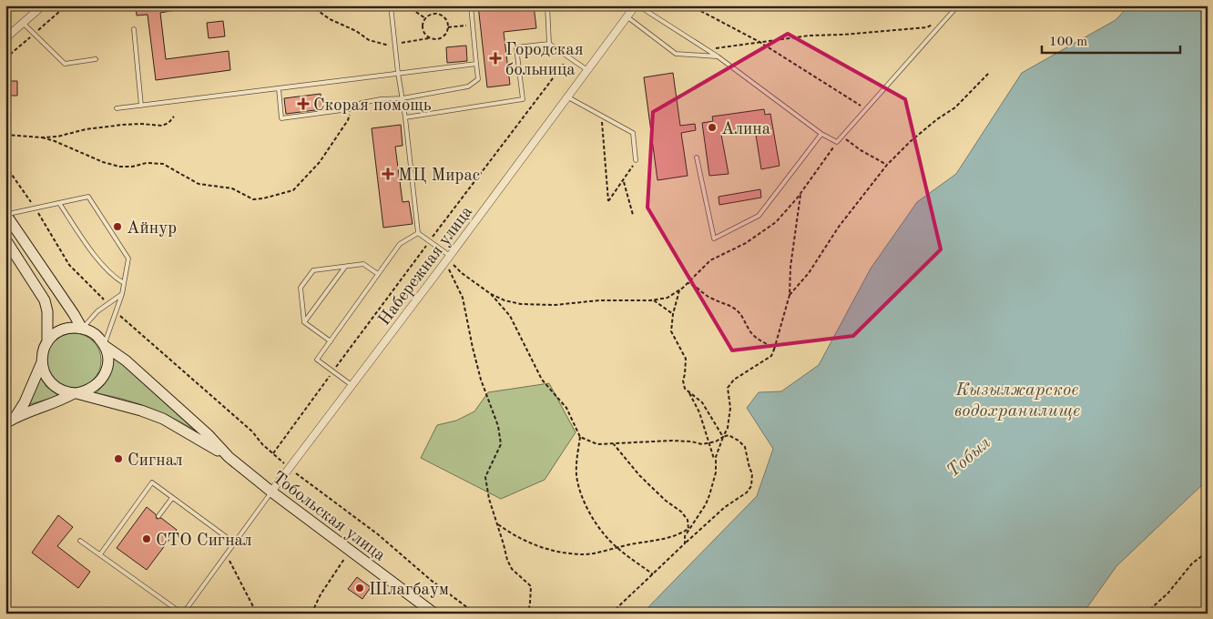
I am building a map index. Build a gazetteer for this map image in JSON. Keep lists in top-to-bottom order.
{
  "streets": {
    "street": ["Набережная улица", "Тобольская улица"]
  },
  "crossings": [
    ["Набережная улица", "Тобольская улица"]
  ],
  "water": ["Кызылжарское водохранилище", "Тобыл"],
  "places": {
    "health": ["Городская больница", "Скорая помощь", "МЦ Мирас"],
    "other": [
      "Алина",
      "Айнур",
      "Сигнал",
      "СТО Сигнал",
      "Шлагбаум"
    ]
  },
  "scale_bar": "100 m"
}
